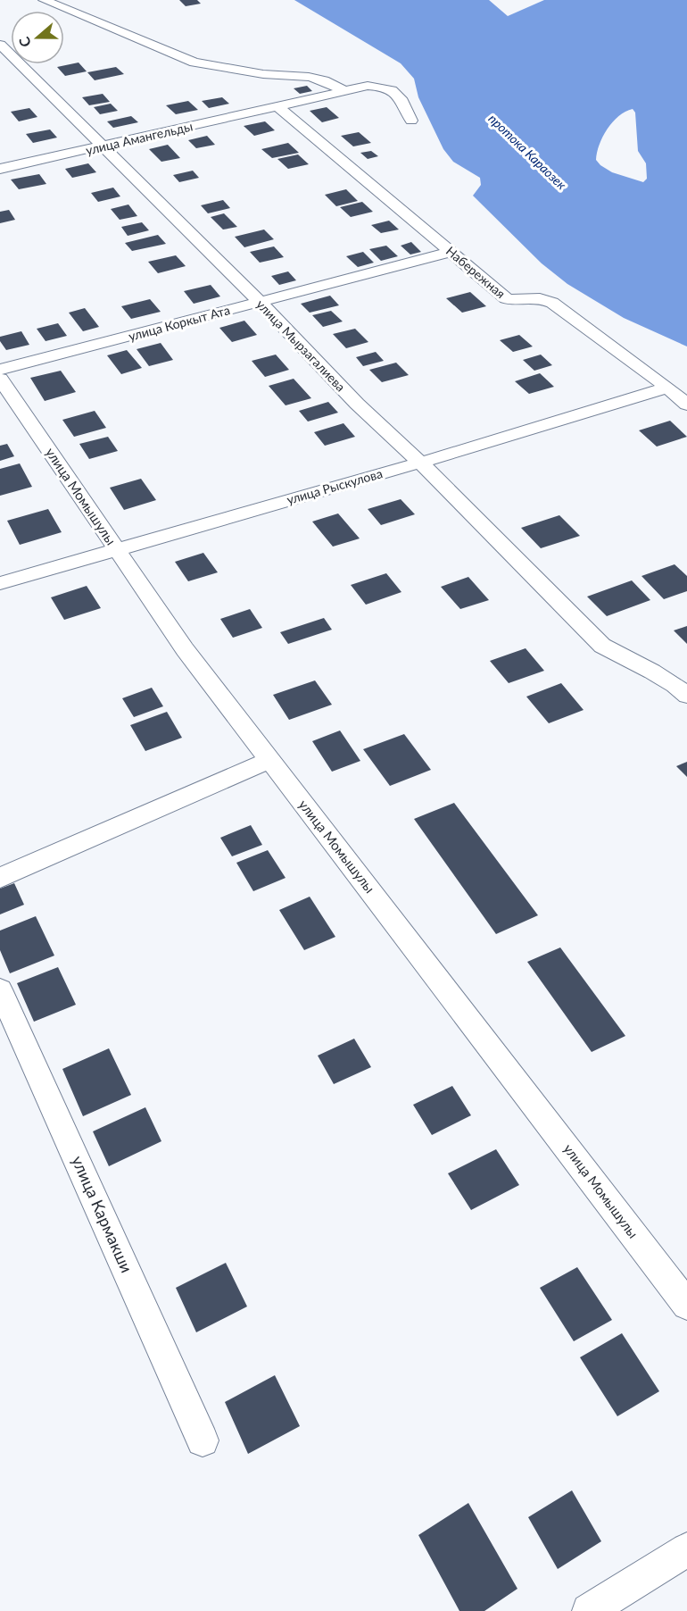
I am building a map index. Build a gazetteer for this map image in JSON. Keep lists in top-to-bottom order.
{
  "streets": {
    "street": [
      "улица Амангельды",
      "Набережная",
      "улица Коркыт Ата",
      "улица Мырзагалиева",
      "улица Рыскулова",
      "улица Момышулы",
      "улица Кармакши"
    ]
  },
  "crossings": [
    ["улица Амангельды", "Набережная"],
    ["улица Амангельды", "улица Мырзагалиева"],
    ["Набережная", "улица Коркыт Ата"],
    ["Набережная", "улица Рыскулова"],
    ["улица Коркыт Ата", "улица Мырзагалиева"],
    ["улица Мырзагалиева", "улица Рыскулова"],
    ["улица Рыскулова", "улица Момышулы"]
  ],
  "water": ["протока Караозек"],
  "north": "left"
}
